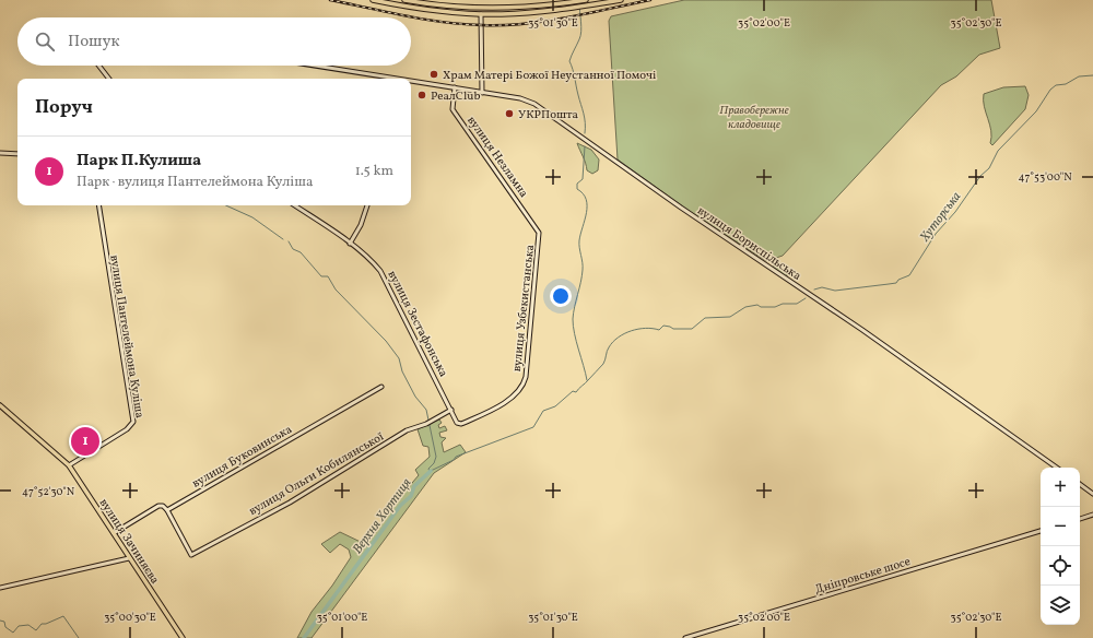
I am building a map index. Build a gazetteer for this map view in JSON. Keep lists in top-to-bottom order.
{
  "streets": {
    "main road": ["вулиця Зачиняєва"],
    "street": [
      "вулиця Незламна",
      "вулиця Бориспільська",
      "вулиця Узбекистанська",
      "вулиця Зестафонська",
      "вулиця Пантелеймона Куліша",
      "вулиця Буковинська",
      "вулиця Ольги Кобилянської",
      "Дніпровське шосе"
    ]
  },
  "crossings": [
    ["вулиця Незламна", "вулиця Бориспільська"],
    ["вулиця Незламна", "вулиця Узбекистанська"],
    ["вулиця Узбекистанська", "вулиця Зестафонська"],
    ["вулиця Зестафонська", "вулиця Ольги Кобилянської"],
    ["вулиця Пантелеймона Куліша", "вулиця Зачиняєва"],
    ["вулиця Буковинська", "вулиця Ольги Кобилянської"],
    ["вулиця Буковинська", "вулиця Зачиняєва"]
  ],
  "water": ["Хуторська", "Верхня Хортиця"],
  "parks": ["Правобережне кладовище"],
  "places": ["Храм Матері Божої Неустанної Помочі", "РеалClub", "УКРПошта"],
  "page": {
    "search": "Пошук",
    "heading": "Поруч",
    "list": [
      {
        "mark": "1",
        "name": "Парк П.Кулиша",
        "note": "Парк · вулиця Пантелеймона Куліша",
        "value": "1.5 km"
      }
    ],
    "pins": "1",
    "map_buttons": ["+", "−"]
  },
  "coordinates": [
    "35°01'30\"E",
    "35°02'00\"E",
    "35°02'30\"E",
    "47°53'00\"N",
    "47°52'30\"N",
    "35°00'30\"E",
    "35°01'00\"E"
  ]
}
